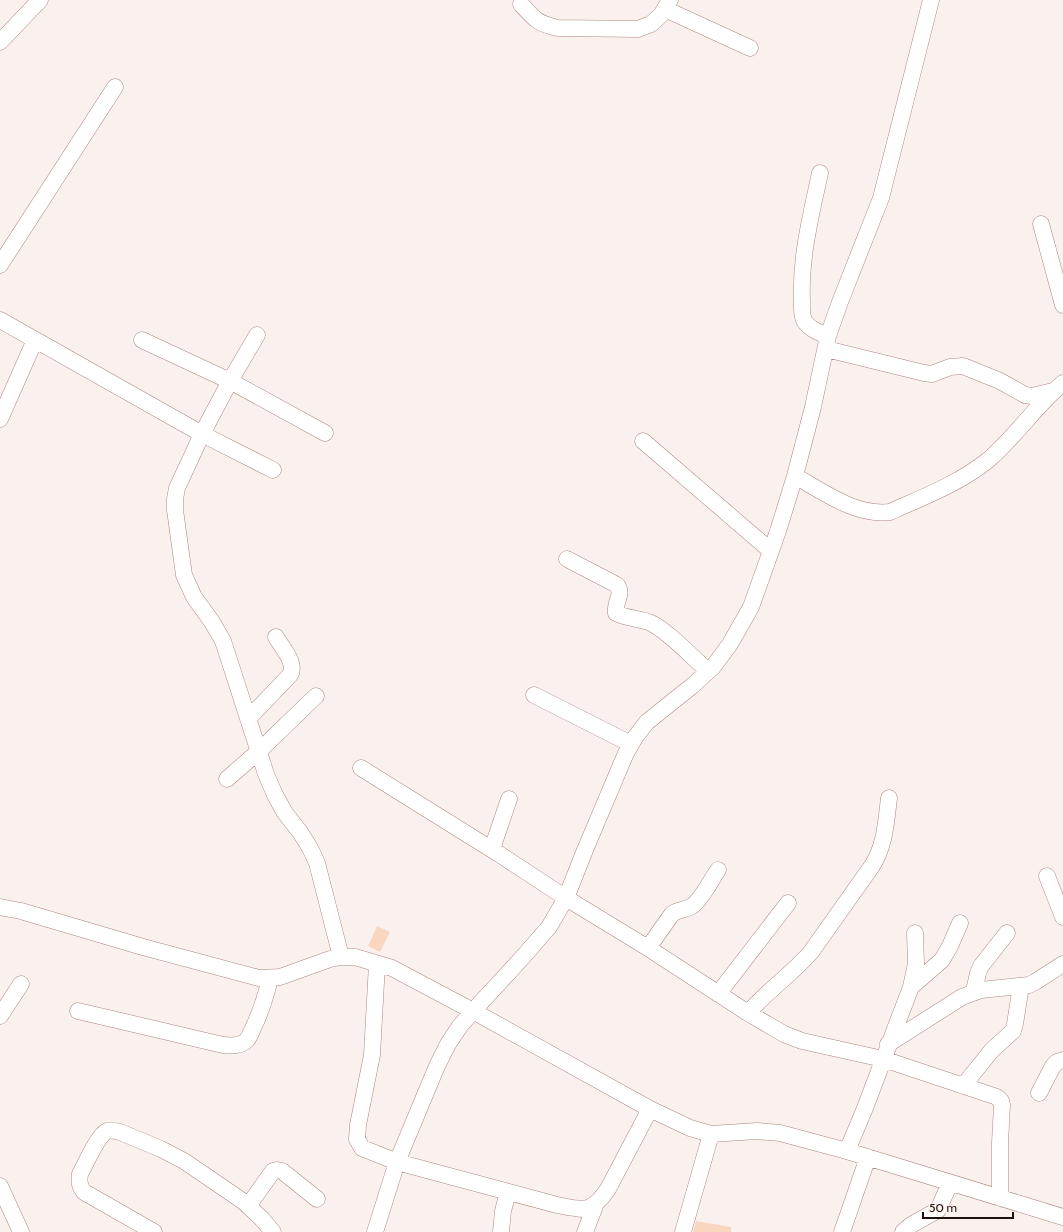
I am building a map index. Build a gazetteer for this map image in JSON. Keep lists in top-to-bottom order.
{
  "scale_bar": "50 m"
}
